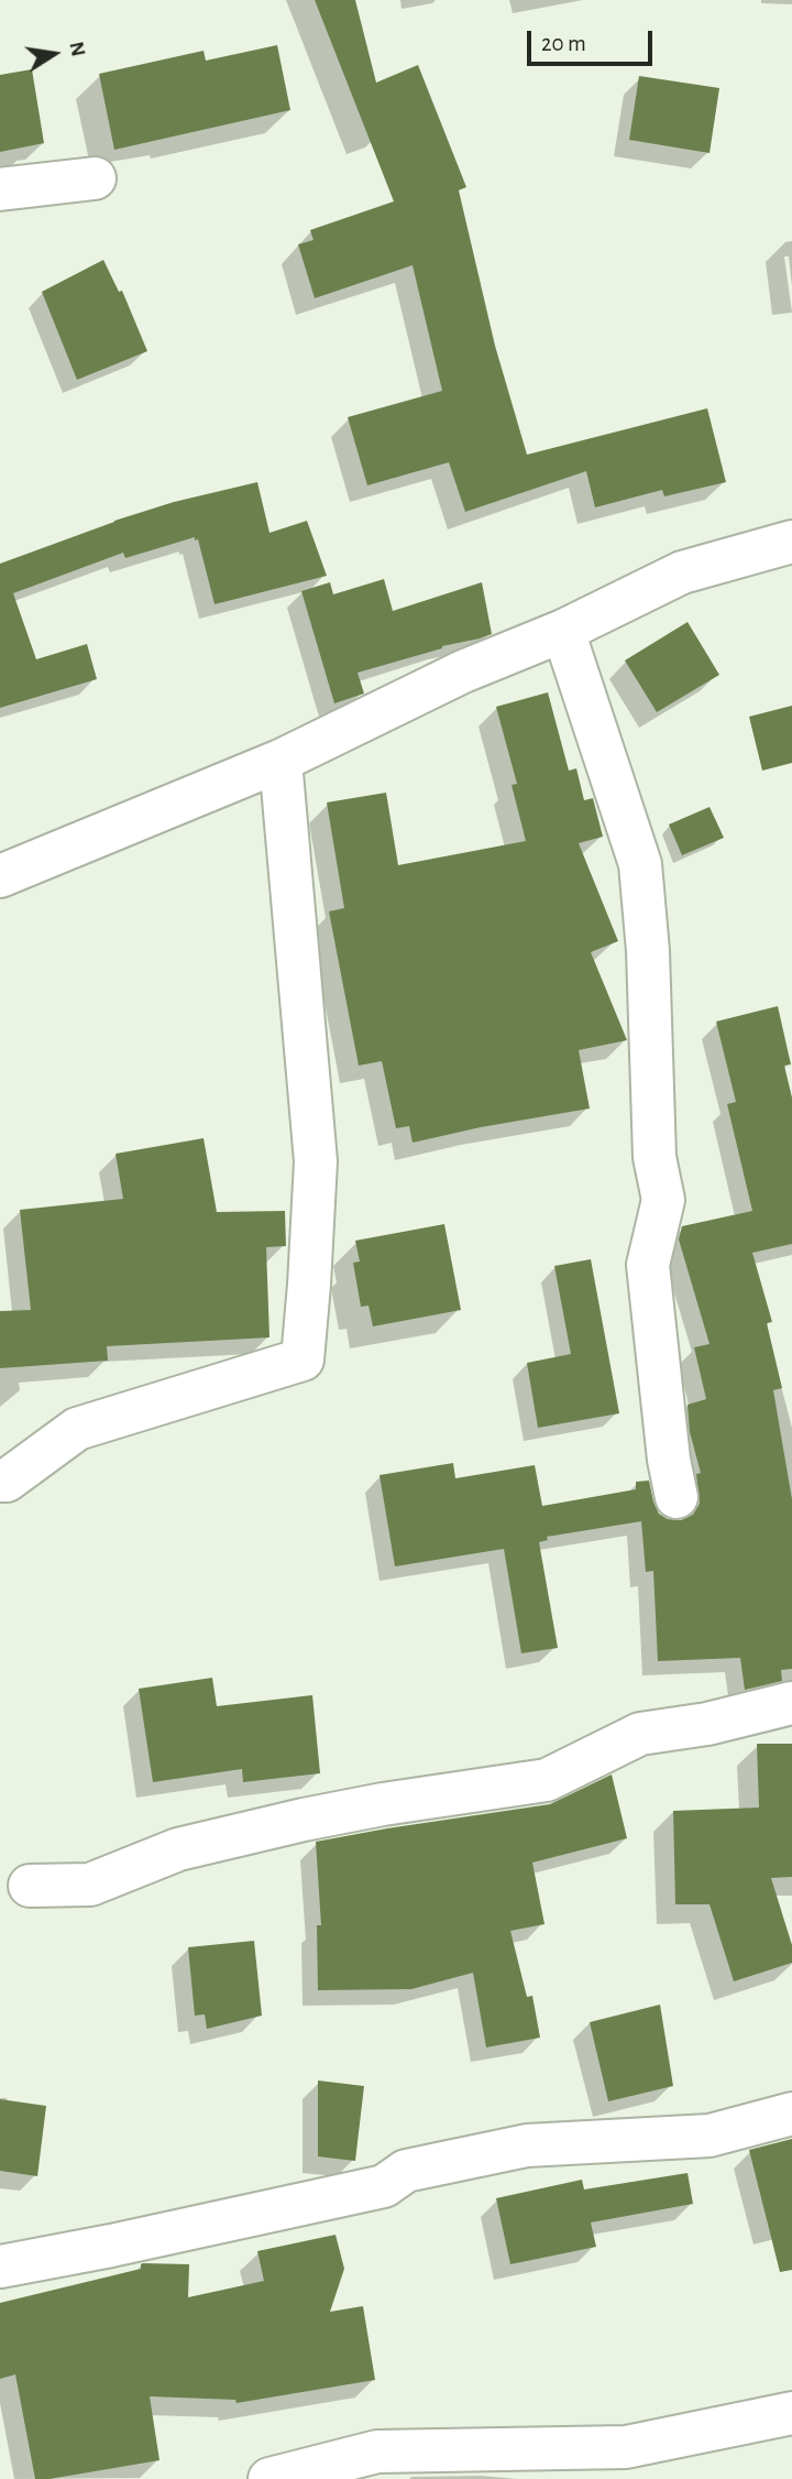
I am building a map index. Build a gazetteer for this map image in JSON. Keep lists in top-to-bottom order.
{
  "scale_bar": "20 m",
  "north": "right"
}
